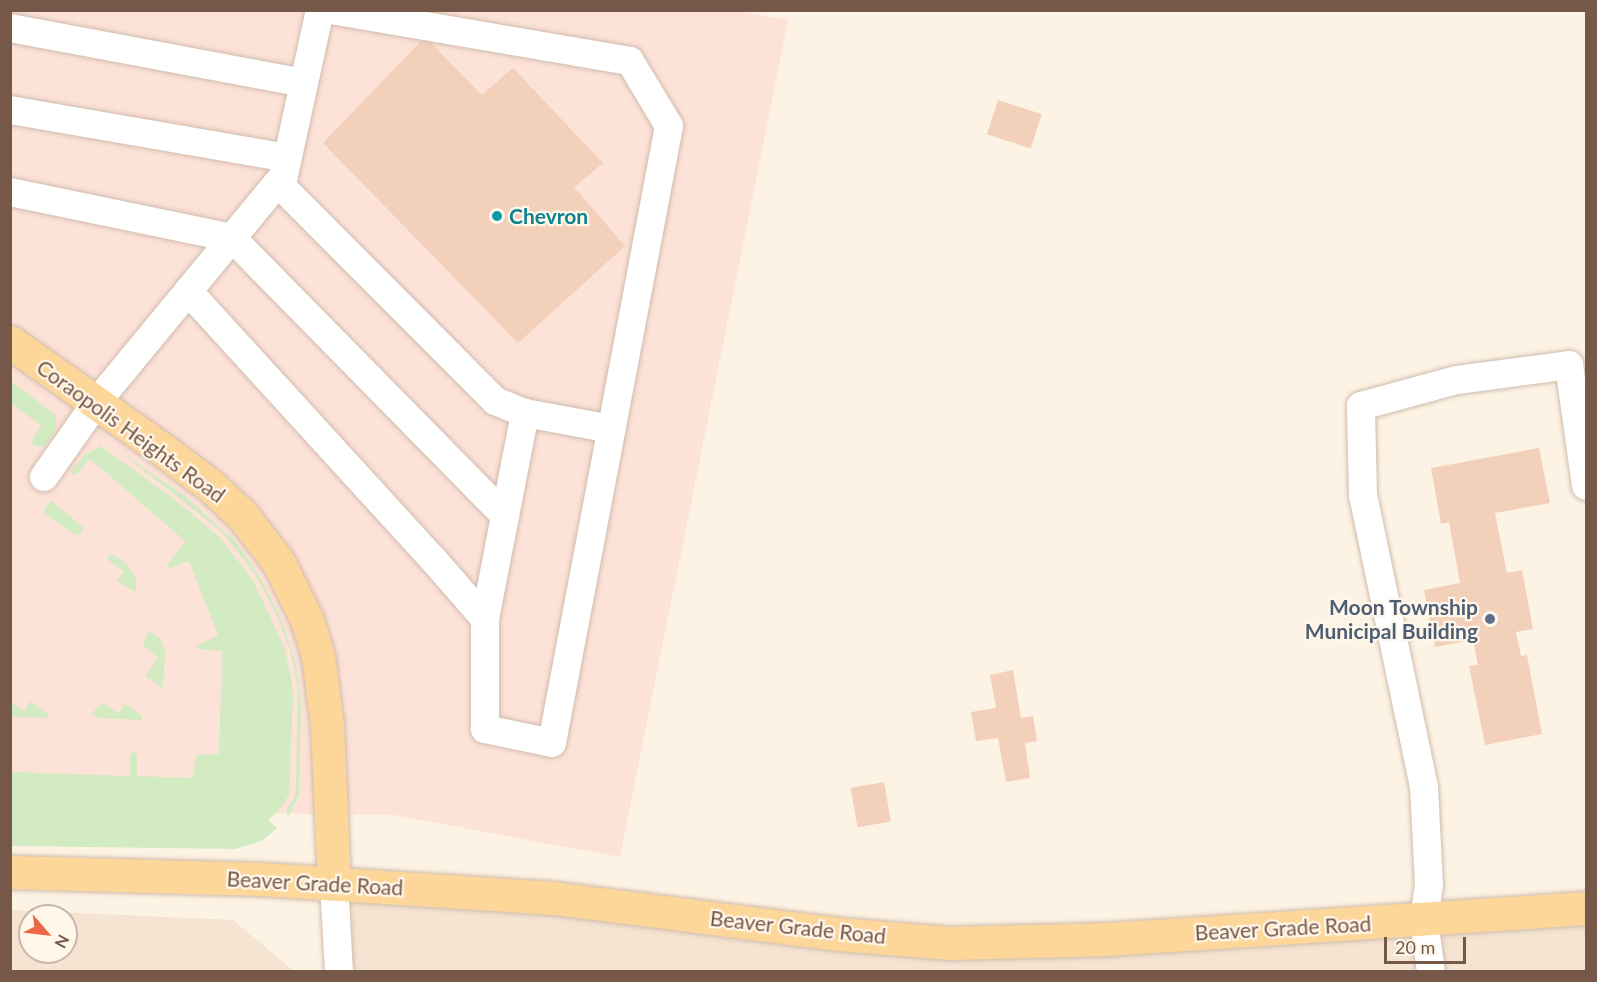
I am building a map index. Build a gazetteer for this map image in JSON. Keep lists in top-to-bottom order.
{
  "streets": {
    "main road": ["Coraopolis Heights Road", "Beaver Grade Road"]
  },
  "crossings": [
    ["Coraopolis Heights Road", "Beaver Grade Road"]
  ],
  "places": ["Chevron", "Moon Township Municipal Building"],
  "scale_bar": "20 m",
  "north": "bottom right"
}
